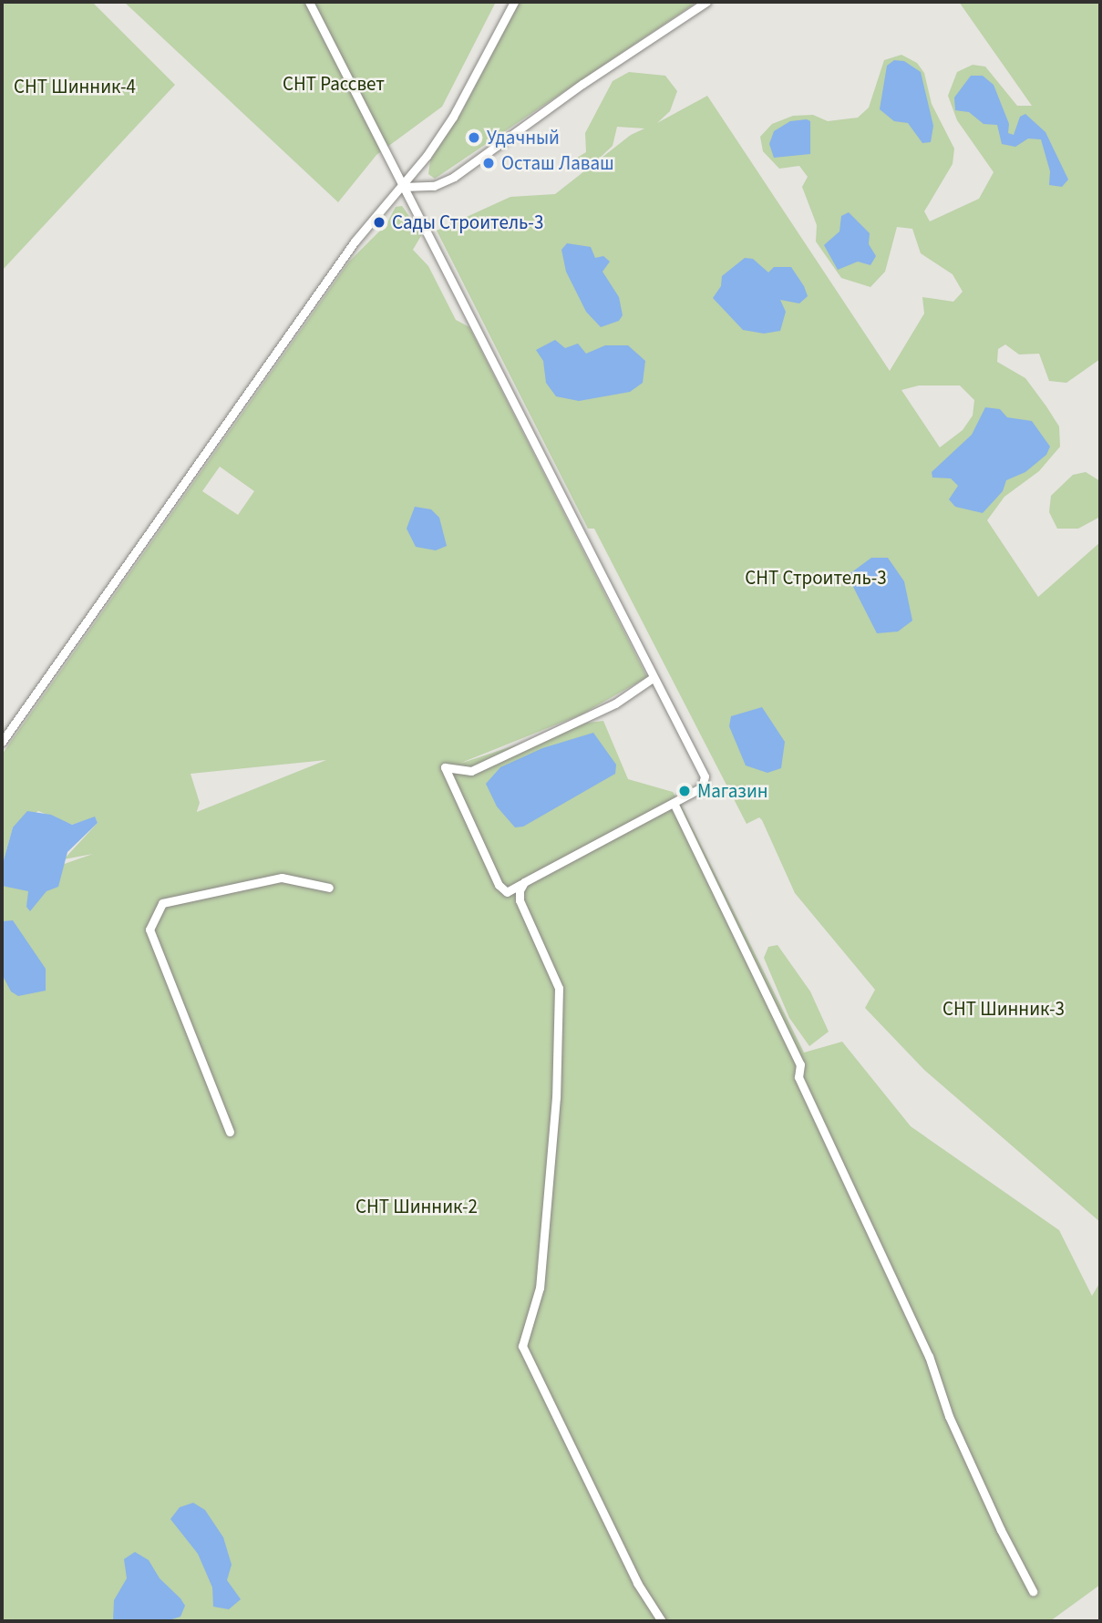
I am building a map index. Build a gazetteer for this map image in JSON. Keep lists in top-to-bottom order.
{
  "parks": [
    "СНТ Рассвет",
    "СНТ Шинник-4",
    "СНТ Строитель-3",
    "СНТ Шинник-3",
    "СНТ Шинник-2"
  ],
  "places": [
    "Удачный",
    "Осташ Лаваш",
    "Сады Строитель-3",
    "Магазин"
  ]
}
